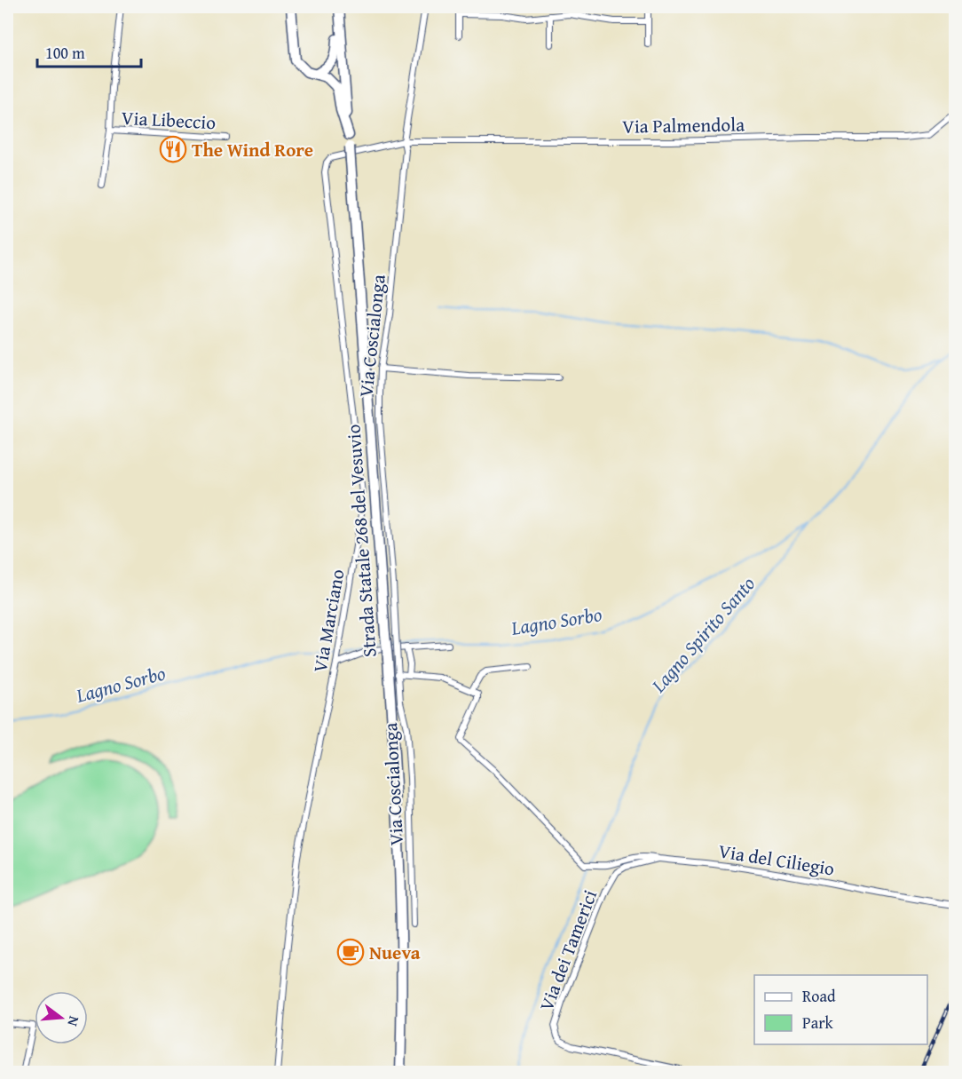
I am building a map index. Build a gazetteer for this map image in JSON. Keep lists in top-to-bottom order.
{
  "streets": {
    "highway": ["Strada Statale 268 del Vesuvio"],
    "street": [
      "Via Libeccio",
      "Via Palmendola",
      "Via Coscialonga",
      "Via Marciano",
      "Via del Ciliegio",
      "Via dei Tamerici"
    ]
  },
  "crossings": [
    ["Via Palmendola", "Via Coscialonga"],
    ["Via Palmendola", "Via Marciano"],
    ["Via Coscialonga", "Strada Statale 268 del Vesuvio"],
    ["Via del Ciliegio", "Via dei Tamerici"]
  ],
  "water": ["Lagno Sorbo", "Lagno Spirito Santo"],
  "places": {
    "restaurant": ["The Wind Rore"],
    "cafe": ["Nueva"]
  },
  "legend": ["Road", "Park"],
  "scale_bar": "100 m",
  "north": "right"
}
